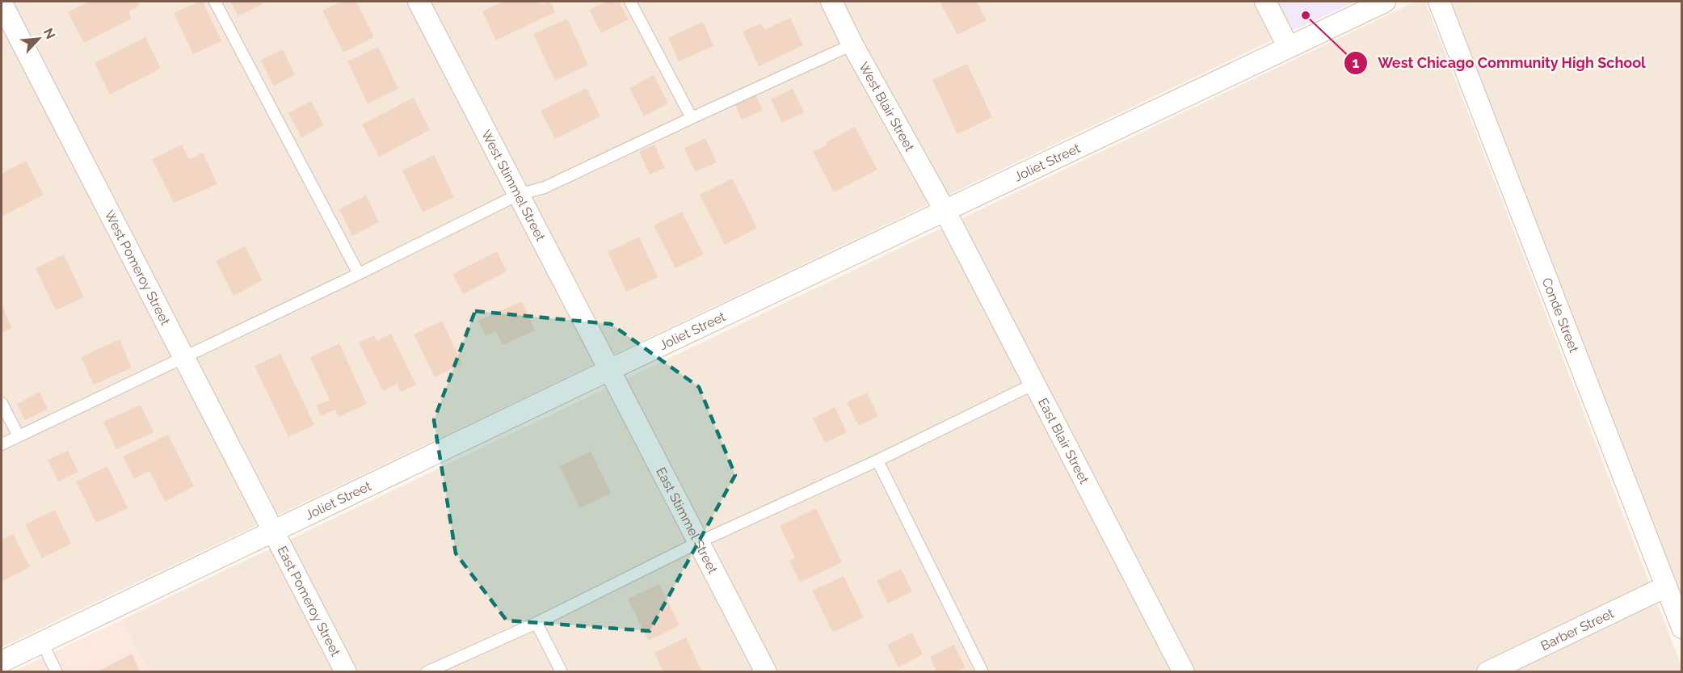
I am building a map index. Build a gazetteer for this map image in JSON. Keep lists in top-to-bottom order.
{
  "streets": {
    "street": [
      "West Blair Street",
      "Joliet Street",
      "West Stimmel Street",
      "West Pomeroy Street",
      "Conde Street",
      "East Blair Street",
      "East Stimmel Street",
      "East Pomeroy Street",
      "Barber Street"
    ]
  },
  "crossings": [
    ["West Blair Street", "Joliet Street"],
    ["West Blair Street", "East Blair Street"],
    ["Joliet Street", "West Stimmel Street"],
    ["Joliet Street", "West Pomeroy Street"],
    ["Joliet Street", "East Blair Street"],
    ["Joliet Street", "East Stimmel Street"],
    ["Joliet Street", "East Pomeroy Street"],
    ["West Stimmel Street", "East Stimmel Street"],
    ["West Pomeroy Street", "East Pomeroy Street"],
    ["Conde Street", "Barber Street"]
  ],
  "places": ["West Chicago Community High School"],
  "north": "top right"
}
